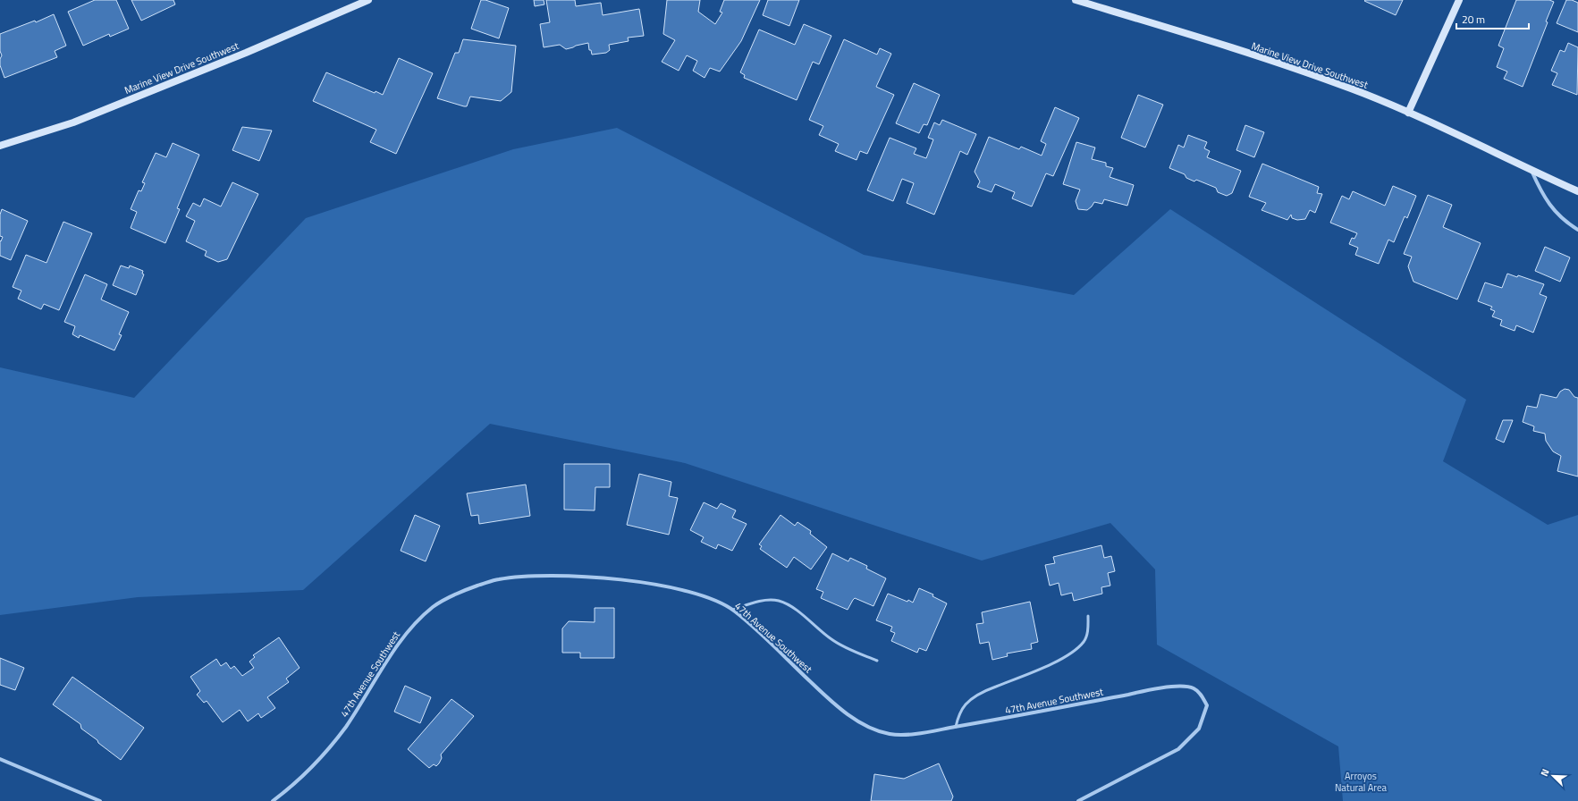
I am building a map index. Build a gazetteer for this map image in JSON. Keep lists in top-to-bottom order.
{
  "streets": {
    "street": ["Marine View Drive Southwest", "47th Avenue Southwest"]
  },
  "parks": ["Arroyos Natural Area"],
  "scale_bar": "20 m",
  "north": "top left"
}
